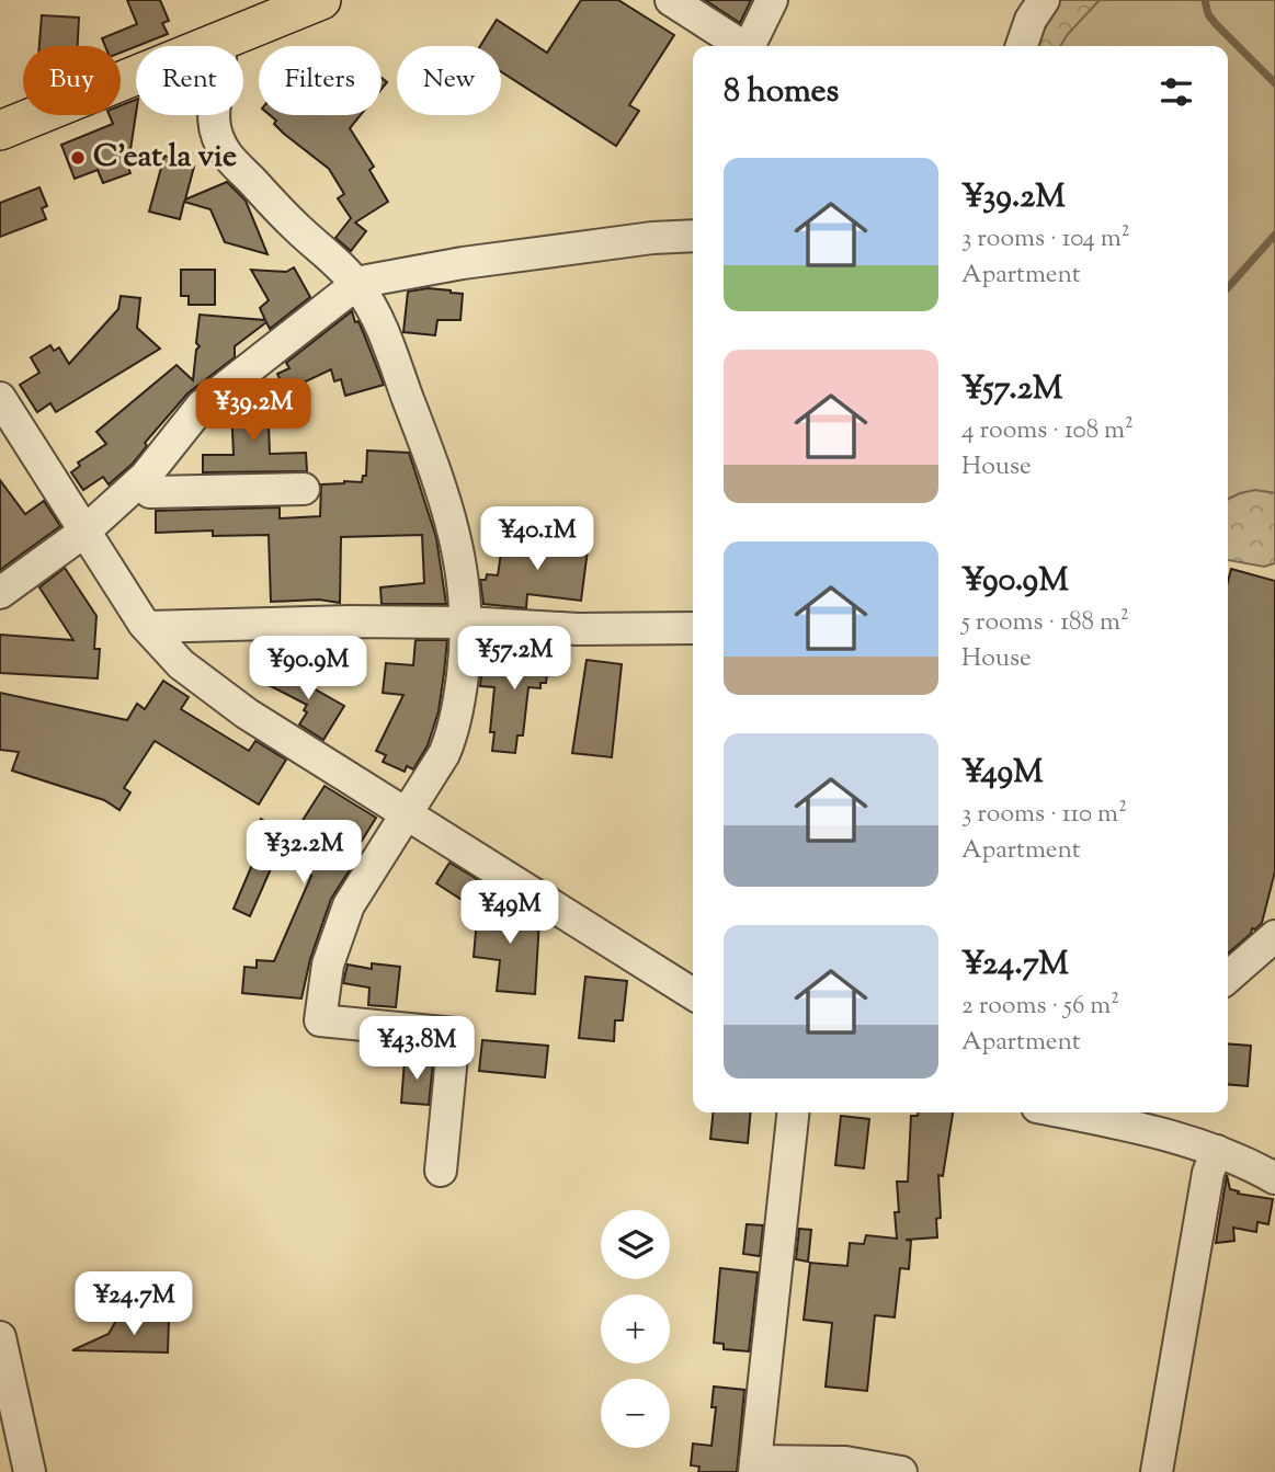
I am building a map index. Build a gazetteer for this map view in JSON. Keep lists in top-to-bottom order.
{
  "places": ["C'eat la vie"],
  "page": {
    "chip": [
      "Buy",
      "Rent",
      "Filters",
      "New"
    ],
    "heading": "8 homes",
    "list": [
      {
        "name": "¥39.2M",
        "note": "3 rooms · 104 m² · Apartment"
      },
      {
        "name": "¥57.2M",
        "note": "4 rooms · 108 m² · House"
      },
      {
        "name": "¥90.9M",
        "note": "5 rooms · 188 m² · House"
      },
      {
        "name": "¥49M",
        "note": "3 rooms · 110 m² · Apartment"
      },
      {
        "name": "¥24.7M",
        "note": "2 rooms · 56 m² · Apartment"
      }
    ],
    "price": [
      "¥39.2M",
      "¥40.1M",
      "¥57.2M",
      "¥90.9M",
      "¥32.2M",
      "¥49M",
      "¥43.8M",
      "¥24.7M"
    ],
    "map_buttons": ["+", "−"]
  }
}
